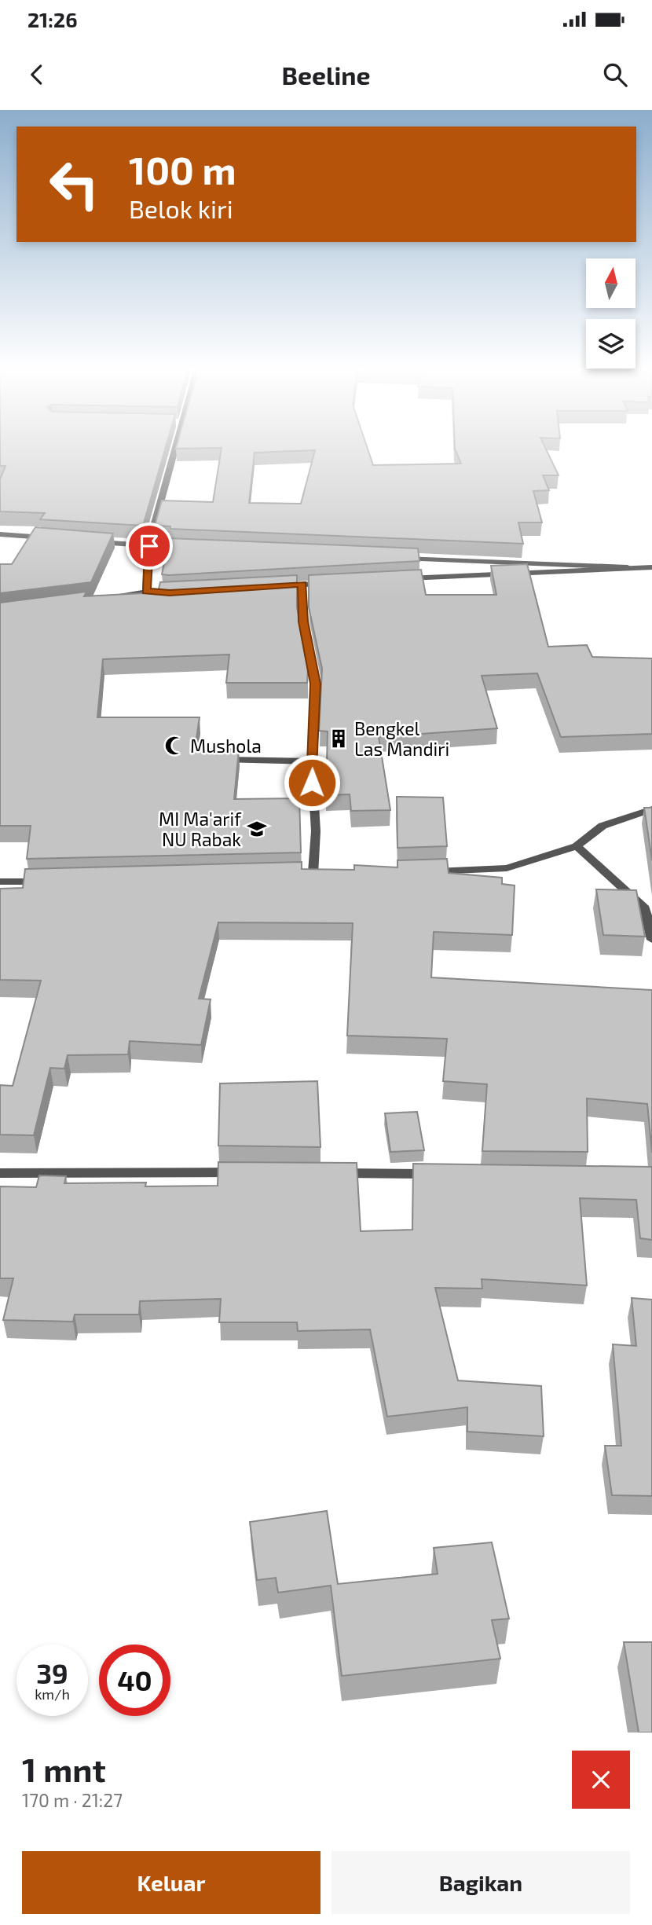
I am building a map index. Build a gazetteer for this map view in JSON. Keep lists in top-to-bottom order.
{
  "places": {
    "building": ["Bengkel Las Mandiri"],
    "mosque": ["Mushola"],
    "school or university": ["MI Ma'arif NU Rabak"]
  },
  "north": "top",
  "page": {
    "status": "21:26",
    "header": "Beeline",
    "turn": ["100 m", "Belok kiri"],
    "speed": "39 km/h",
    "limit": "40",
    "heading": ["1 mnt", "170 m · 21:27"],
    "buttons": ["Keluar", "Bagikan"]
  }
}
